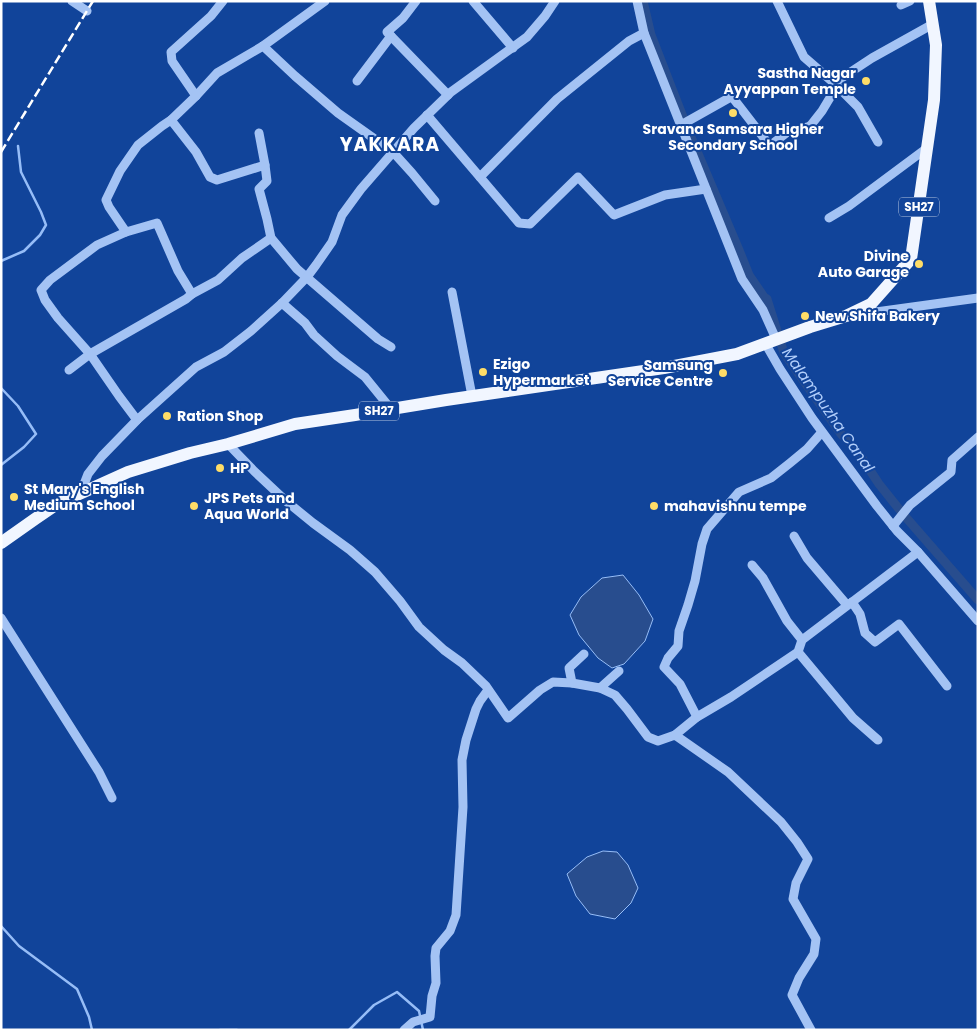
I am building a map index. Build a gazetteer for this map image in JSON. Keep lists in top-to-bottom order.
{
  "streets": {
    "main road": ["SH27"]
  },
  "districts": ["YAKKARA"],
  "water": ["Malampuzha Canal"],
  "places": [
    "Sastha Nagar Ayyappan Temple",
    "Sravana Samsara Higher Secondary School",
    "Divine Auto Garage",
    "New Shifa Bakery",
    "Ezigo Hypermarket",
    "Samsung Service Centre",
    "Ration Shop",
    "HP",
    "St Mary's English Medium School",
    "JPS Pets and Aqua World",
    "mahavishnu tempe"
  ]
}
